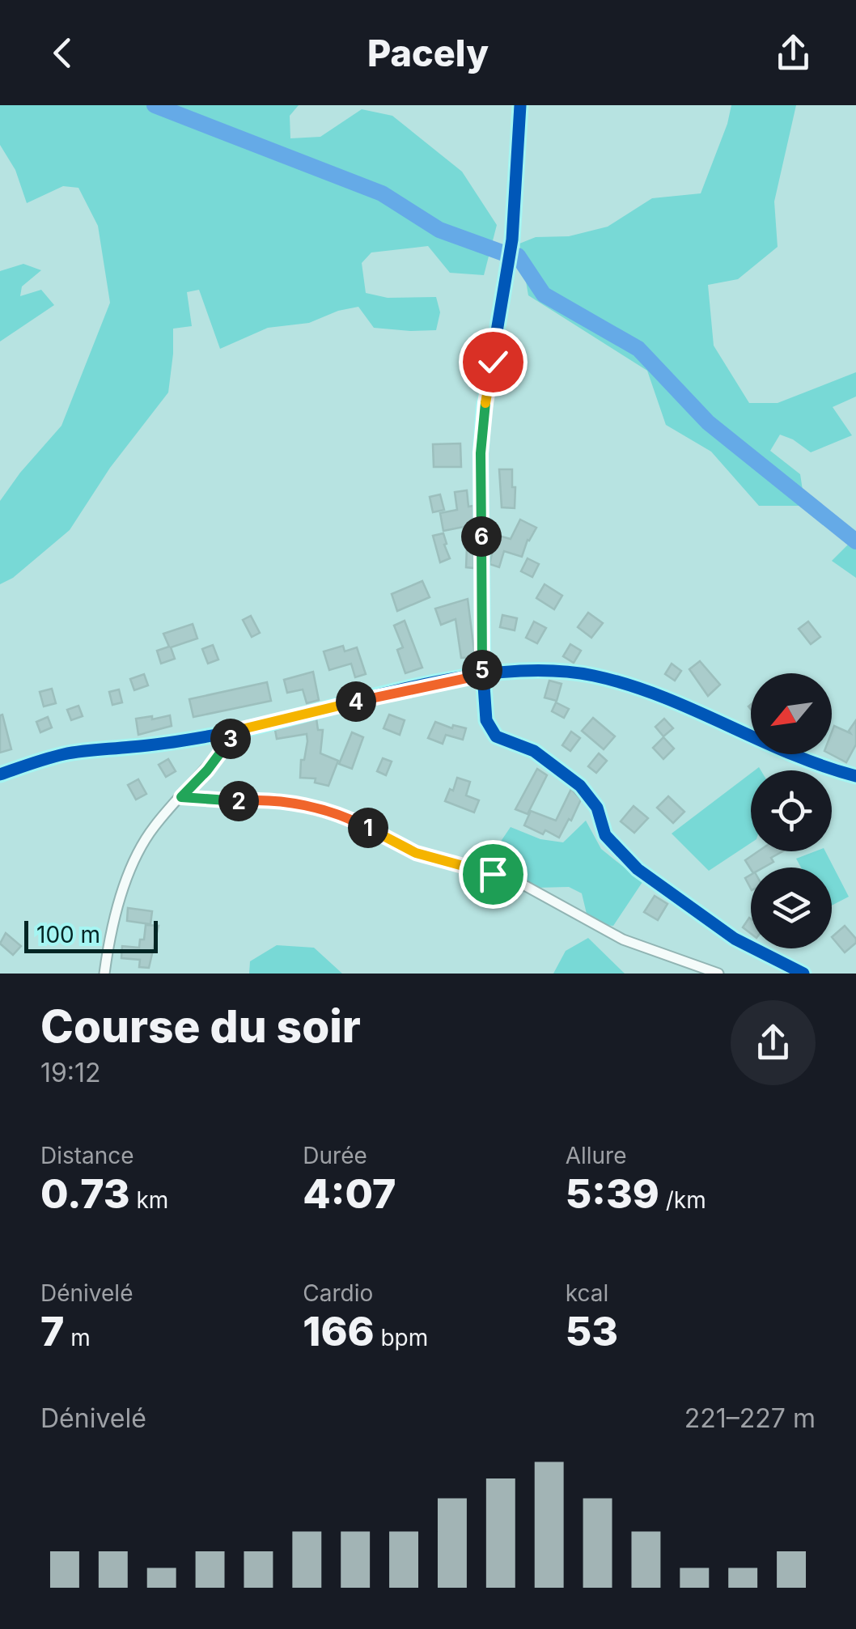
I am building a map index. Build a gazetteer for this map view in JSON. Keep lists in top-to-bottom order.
{
  "scale_bar": "100 m",
  "north": "bottom left",
  "page": {
    "header": "Pacely",
    "pins": [
      "6",
      "5",
      "4",
      "3",
      "2",
      "1"
    ],
    "scale": "100 m",
    "heading": ["Course du soir", "19:12"],
    "stats": [
      ["Distance", "0.73 km"],
      ["Durée", "4:07"],
      ["Allure", "5:39 /km"],
      ["Dénivelé", "7 m"],
      ["Cardio", "166 bpm"],
      ["kcal", "53"]
    ],
    "chart": ["Dénivelé", "221–227 m"]
  }
}
